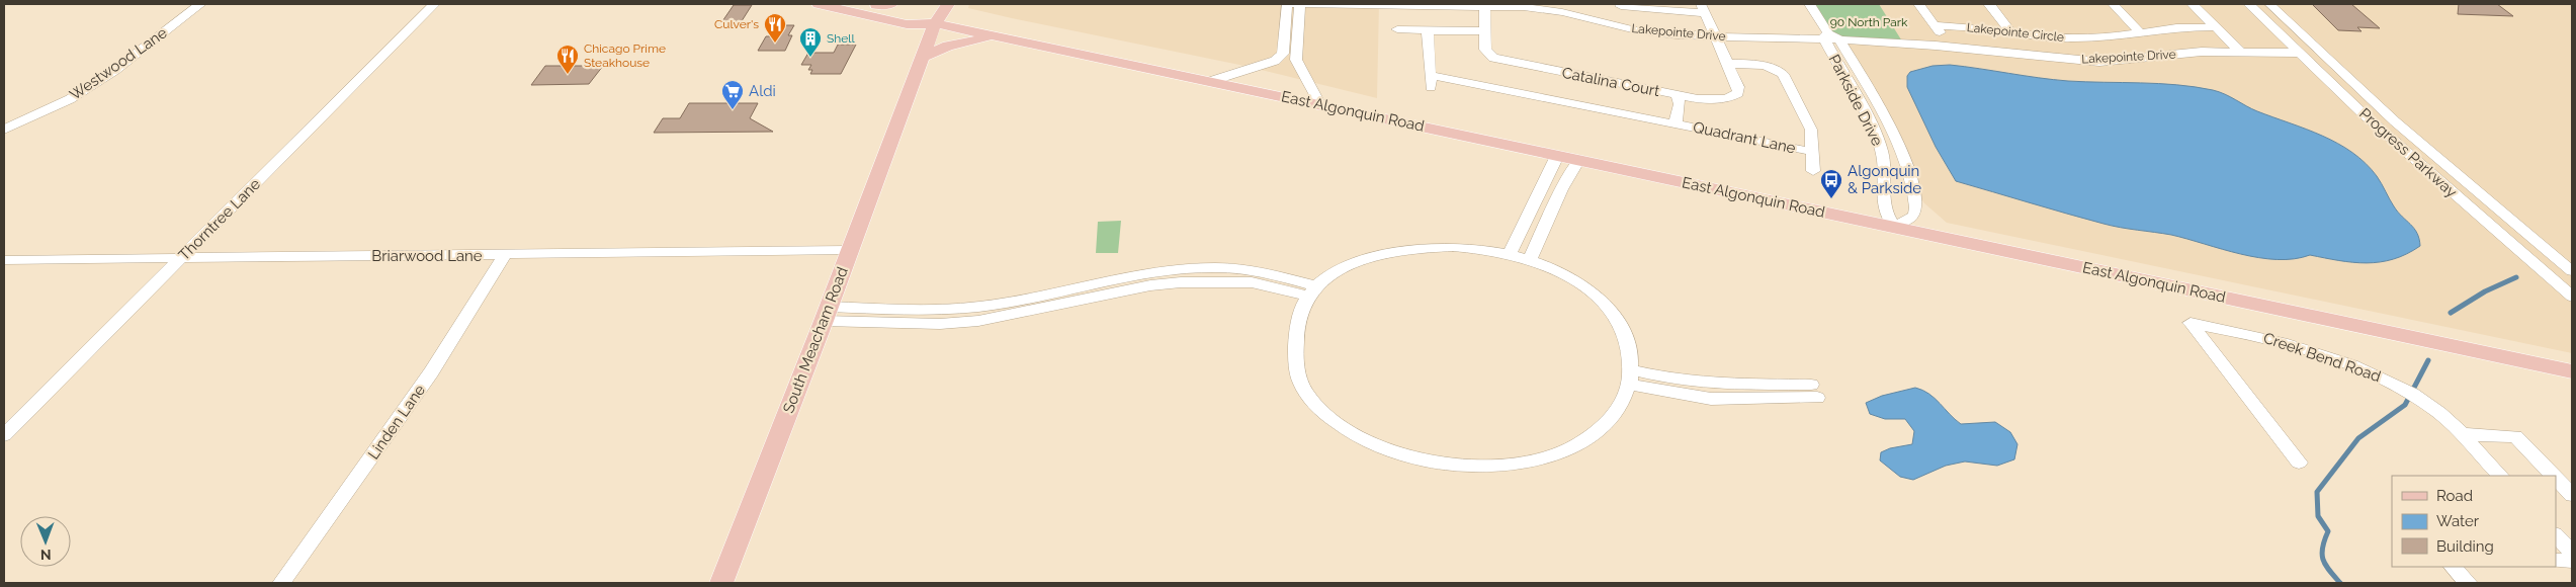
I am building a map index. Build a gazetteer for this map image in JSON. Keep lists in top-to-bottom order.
{
  "streets": {
    "main road": ["East Algonquin Road", "South Meacham Road"],
    "street": [
      "Lakepointe Drive",
      "Lakepointe Circle",
      "Westwood Lane",
      "Catalina Court",
      "Parkside Drive",
      "Quadrant Lane",
      "Progress Parkway",
      "Thorntree Lane",
      "Briarwood Lane",
      "Creek Bend Road",
      "Linden Lane"
    ]
  },
  "crossings": [
    ["Lakepointe Drive", "Parkside Drive"],
    ["Lakepointe Drive", "Progress Parkway"],
    ["Catalina Court", "Quadrant Lane"],
    ["Parkside Drive", "East Algonquin Road"],
    ["East Algonquin Road", "South Meacham Road"],
    ["Thorntree Lane", "Briarwood Lane"],
    ["Briarwood Lane", "South Meacham Road"],
    ["Briarwood Lane", "Linden Lane"]
  ],
  "parks": ["90 North Park"],
  "places": {
    "restaurant": ["Culver's", "Chicago Prime Steakhouse"],
    "building": ["Shell"],
    "supermarket": ["Aldi"],
    "bus stop": ["Algonquin & Parkside"]
  },
  "legend": ["Road", "Water", "Building"],
  "north": "bottom"
}
